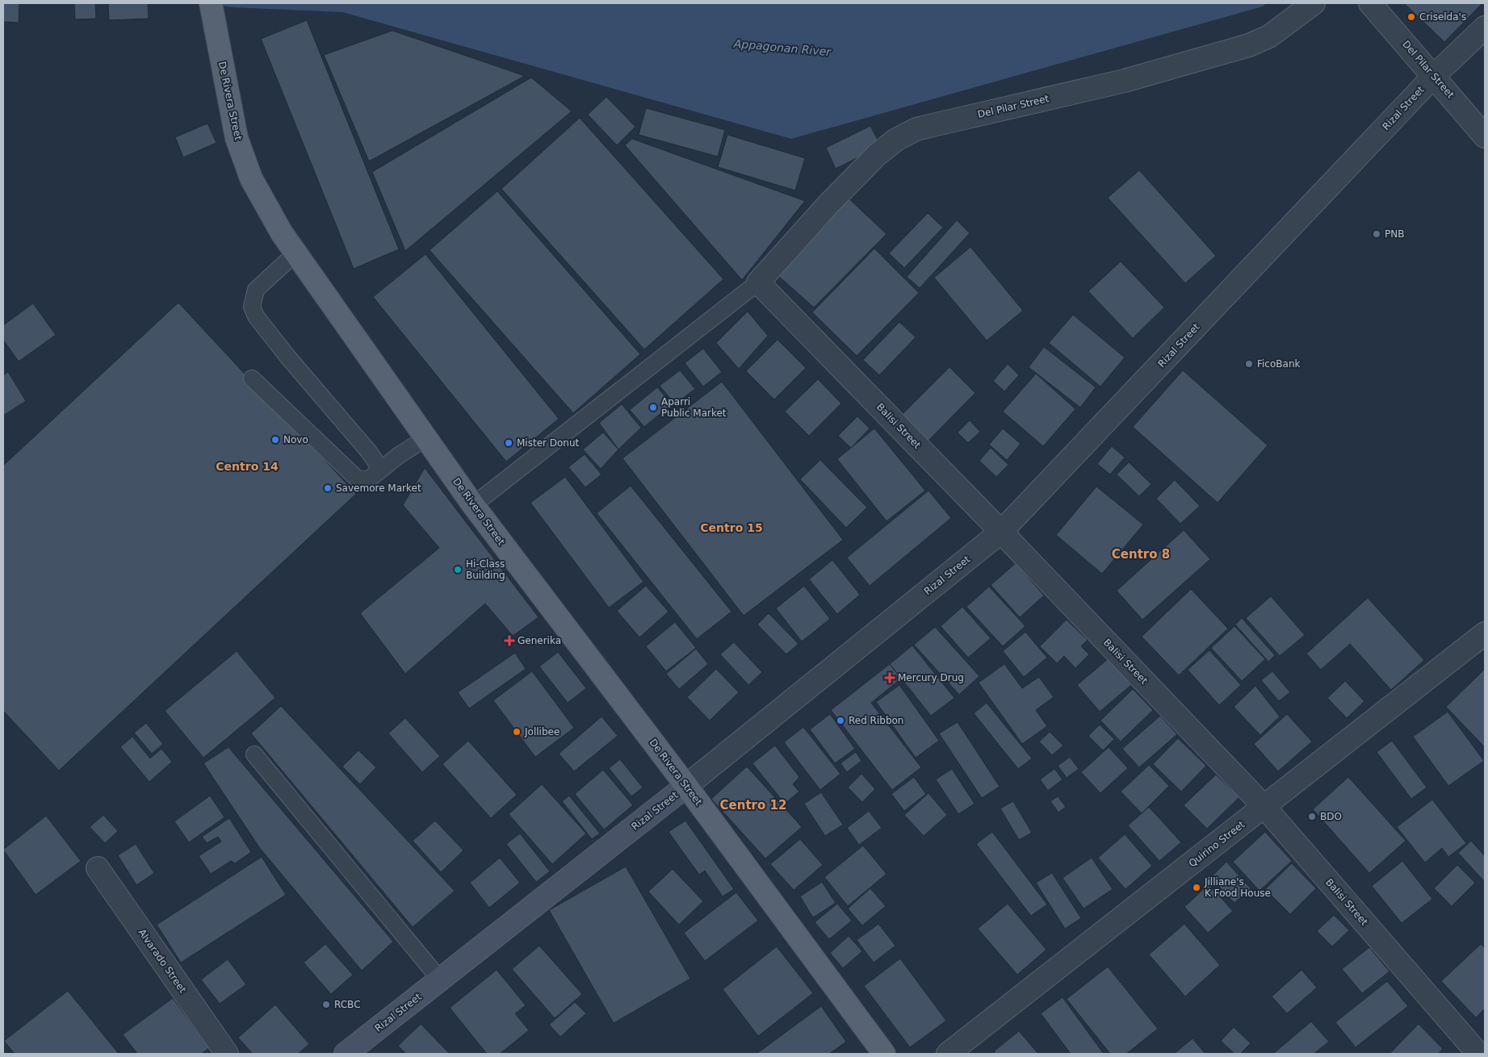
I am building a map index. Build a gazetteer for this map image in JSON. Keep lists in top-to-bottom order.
{
  "streets": {
    "main road": ["De Rivera Street", "Rizal Street"],
    "street": [
      "Del Pilar Street",
      "Balisi Street",
      "Quirino Street",
      "Alvarado Street"
    ]
  },
  "crossings": [
    ["Del Pilar Street", "Rizal Street"],
    ["Del Pilar Street", "Balisi Street"],
    ["De Rivera Street", "Rizal Street"],
    ["Rizal Street", "Balisi Street"],
    ["Balisi Street", "Quirino Street"]
  ],
  "districts": [
    "Centro 14",
    "Centro 15",
    "Centro 8",
    "Centro 12"
  ],
  "water": ["Appagonan River"],
  "places": {
    "other": [
      "Criselda's",
      "PNB",
      "FicoBank",
      "Aparri Public Market",
      "Novo",
      "Mister Donut",
      "Savemore Market",
      "Hi-Class Building",
      "Red Ribbon",
      "Jollibee",
      "BDO",
      "Jilliane's K Food House",
      "RCBC"
    ],
    "health": ["Generika", "Mercury Drug"]
  }
}
